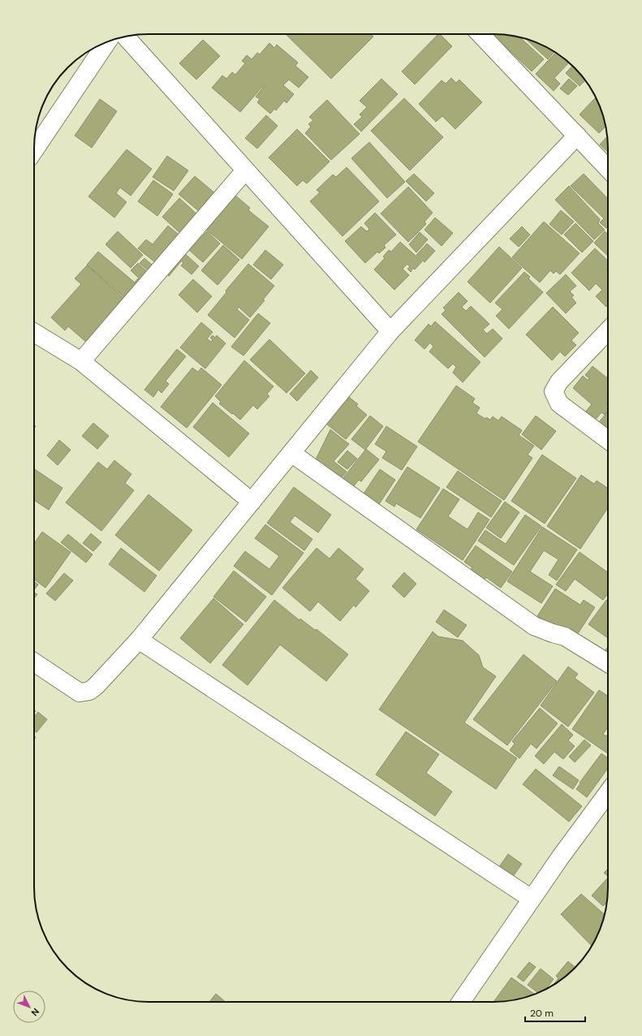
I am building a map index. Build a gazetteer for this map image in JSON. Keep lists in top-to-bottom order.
{
  "scale_bar": "20 m",
  "north": "bottom right"
}
